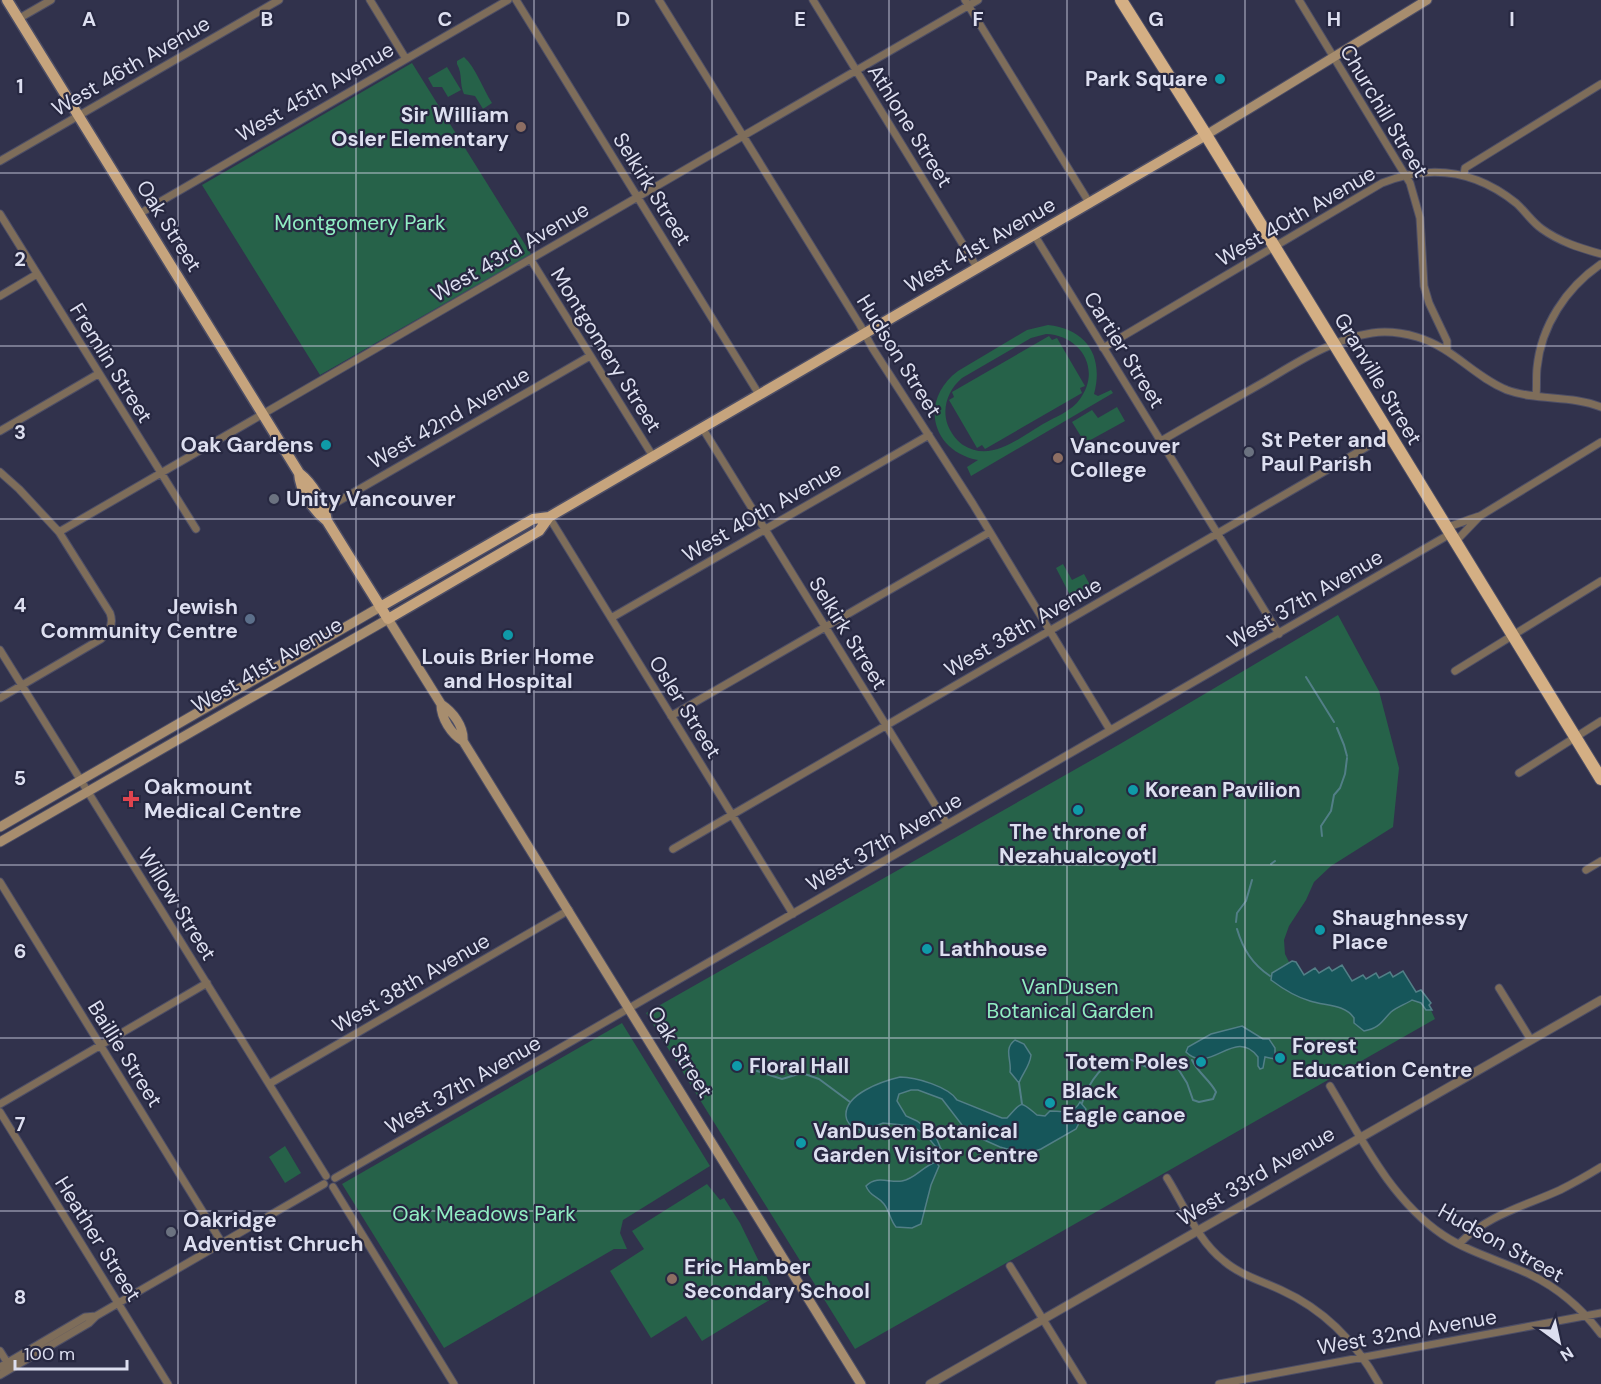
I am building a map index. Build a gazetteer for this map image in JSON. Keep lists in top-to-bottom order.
{
  "streets": {
    "highway": ["Granville Street"],
    "main road": ["Oak Street", "West 41st Avenue"],
    "street": [
      "West 46th Avenue",
      "West 45th Avenue",
      "Churchill Street",
      "Athlone Street",
      "Selkirk Street",
      "West 40th Avenue",
      "West 43rd Avenue",
      "Montgomery Street",
      "Cartier Street",
      "Hudson Street",
      "Fremlin Street",
      "West 42nd Avenue",
      "West 37th Avenue",
      "West 38th Avenue",
      "Osler Street",
      "Willow Street",
      "Baillie Street",
      "West 33rd Avenue",
      "Heather Street",
      "West 32nd Avenue"
    ]
  },
  "crossings": [
    ["West 46th Avenue", "Oak Street"],
    ["West 45th Avenue", "Oak Street"],
    ["Churchill Street", "West 40th Avenue"],
    ["Churchill Street", "West 41st Avenue"],
    ["Athlone Street", "West 41st Avenue"],
    ["Athlone Street", "West 43rd Avenue"],
    ["Selkirk Street", "West 40th Avenue"],
    ["Selkirk Street", "West 41st Avenue"],
    ["Selkirk Street", "West 43rd Avenue"],
    ["Selkirk Street", "West 37th Avenue"],
    ["Selkirk Street", "West 38th Avenue"],
    ["West 40th Avenue", "Cartier Street"],
    ["West 40th Avenue", "Hudson Street"],
    ["West 40th Avenue", "Granville Street"],
    ["West 40th Avenue", "Osler Street"],
    ["Oak Street", "West 41st Avenue"],
    ["Oak Street", "West 43rd Avenue"],
    ["Oak Street", "West 42nd Avenue"],
    ["Oak Street", "West 37th Avenue"],
    ["Oak Street", "West 38th Avenue"],
    ["West 41st Avenue", "Montgomery Street"],
    ["West 41st Avenue", "Cartier Street"],
    ["West 41st Avenue", "Hudson Street"],
    ["West 41st Avenue", "Granville Street"],
    ["West 41st Avenue", "Osler Street"],
    ["West 41st Avenue", "Willow Street"],
    ["West 43rd Avenue", "Montgomery Street"],
    ["West 43rd Avenue", "Hudson Street"],
    ["West 43rd Avenue", "Fremlin Street"],
    ["Montgomery Street", "West 42nd Avenue"],
    ["Cartier Street", "West 37th Avenue"],
    ["Cartier Street", "West 38th Avenue"],
    ["Hudson Street", "West 37th Avenue"],
    ["Hudson Street", "West 38th Avenue"],
    ["Hudson Street", "West 33rd Avenue"],
    ["Hudson Street", "West 32nd Avenue"],
    ["Granville Street", "West 37th Avenue"],
    ["Granville Street", "West 38th Avenue"],
    ["West 37th Avenue", "Osler Street"],
    ["West 37th Avenue", "Willow Street"],
    ["West 38th Avenue", "Osler Street"],
    ["West 38th Avenue", "Willow Street"]
  ],
  "parks": ["Montgomery Park", "VanDusen Botanical Garden", "Oak Meadows Park"],
  "places": {
    "other": [
      "Park Square",
      "Sir William Osler Elementary",
      "Oak Gardens",
      "St Peter and Paul Parish",
      "Vancouver College",
      "Unity Vancouver",
      "Jewish Community Centre",
      "Louis Brier Home and Hospital",
      "Korean Pavilion",
      "The throne of Nezahualcoyotl",
      "Shaughnessy Place",
      "Lathhouse",
      "Forest Education Centre",
      "Totem Poles",
      "Floral Hall",
      "Black Eagle canoe",
      "VanDusen Botanical Garden Visitor Centre",
      "Oakridge Adventist Chruch",
      "Eric Hamber Secondary School"
    ],
    "health": ["Oakmount Medical Centre"]
  },
  "scale_bar": "100 m",
  "north": "bottom right",
  "grid": {
    "columns": [
      "A",
      "B",
      "C",
      "D",
      "E",
      "F",
      "G",
      "H",
      "I"
    ],
    "rows": [
      "1",
      "2",
      "3",
      "4",
      "5",
      "6",
      "7",
      "8"
    ]
  }
}
